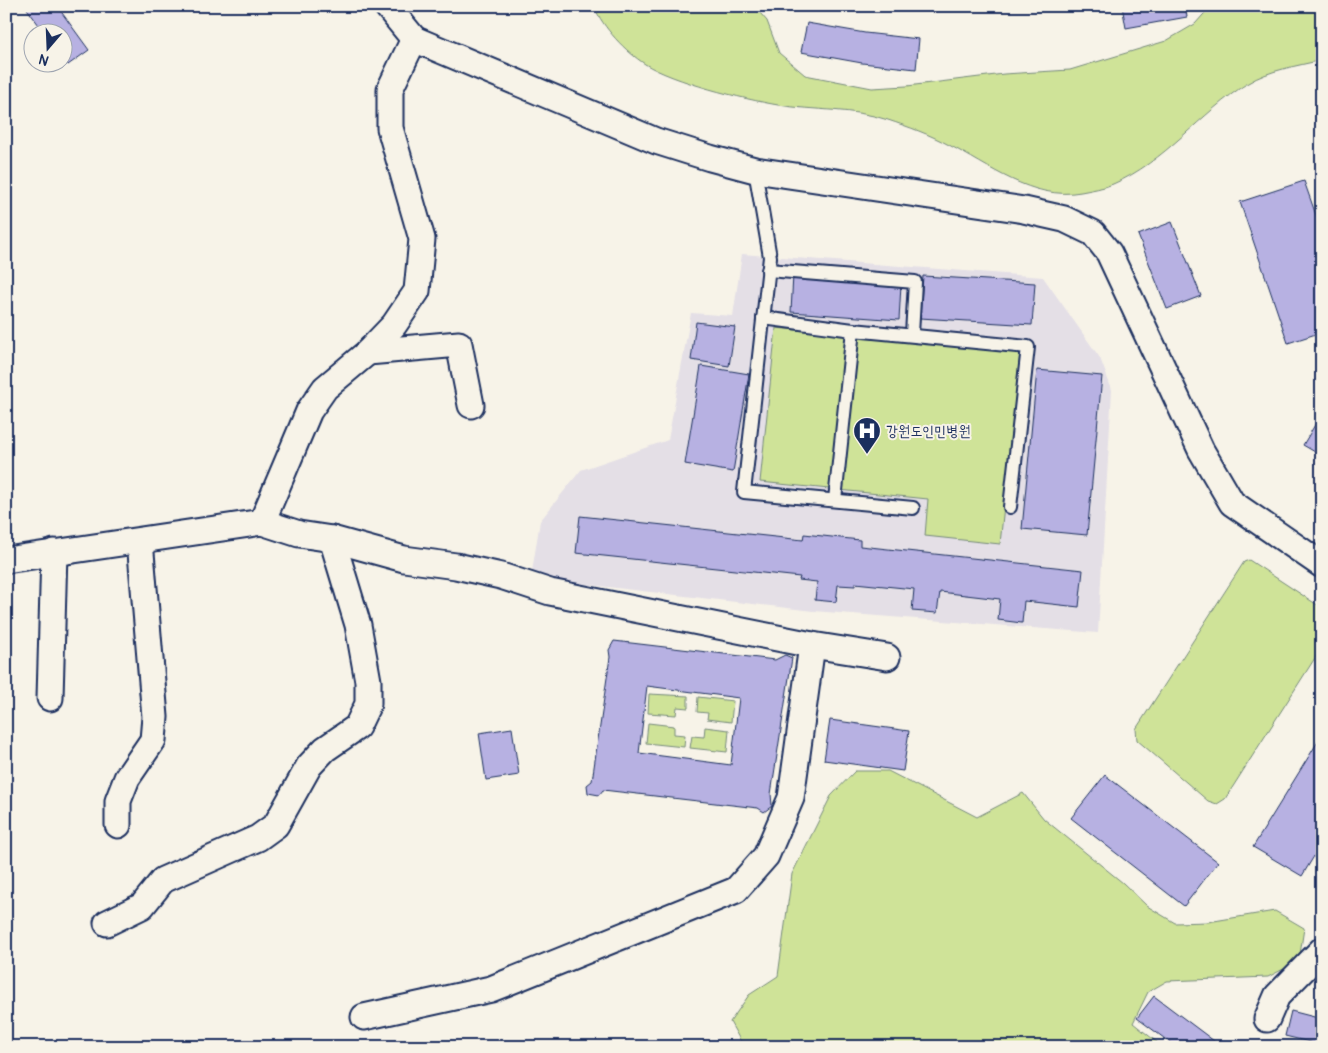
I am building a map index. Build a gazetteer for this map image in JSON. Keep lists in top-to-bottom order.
{
  "places": {
    "hospital": ["강원도인민병원"]
  },
  "north": "bottom"
}
